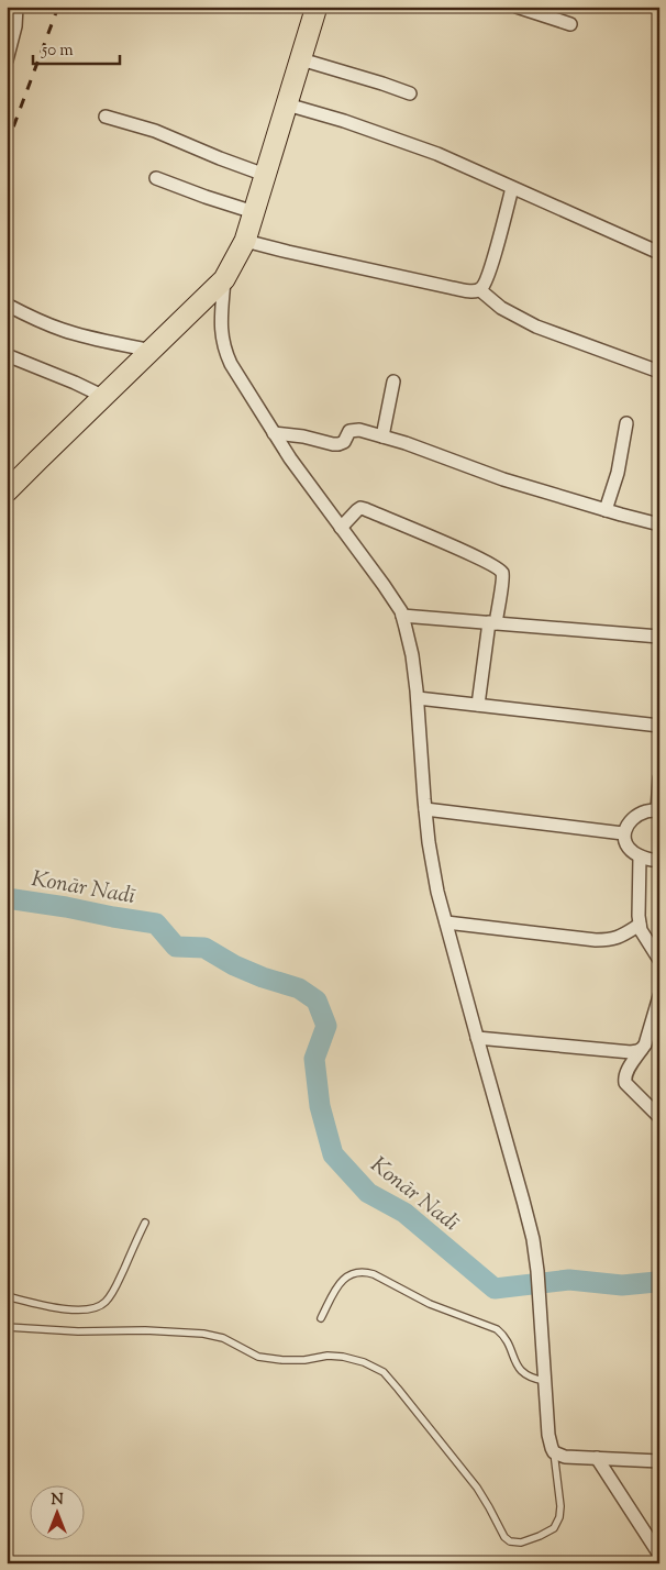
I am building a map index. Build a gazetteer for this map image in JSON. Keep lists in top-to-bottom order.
{
  "water": ["Konār Nadī"],
  "scale_bar": "50 m",
  "north": "top"
}
